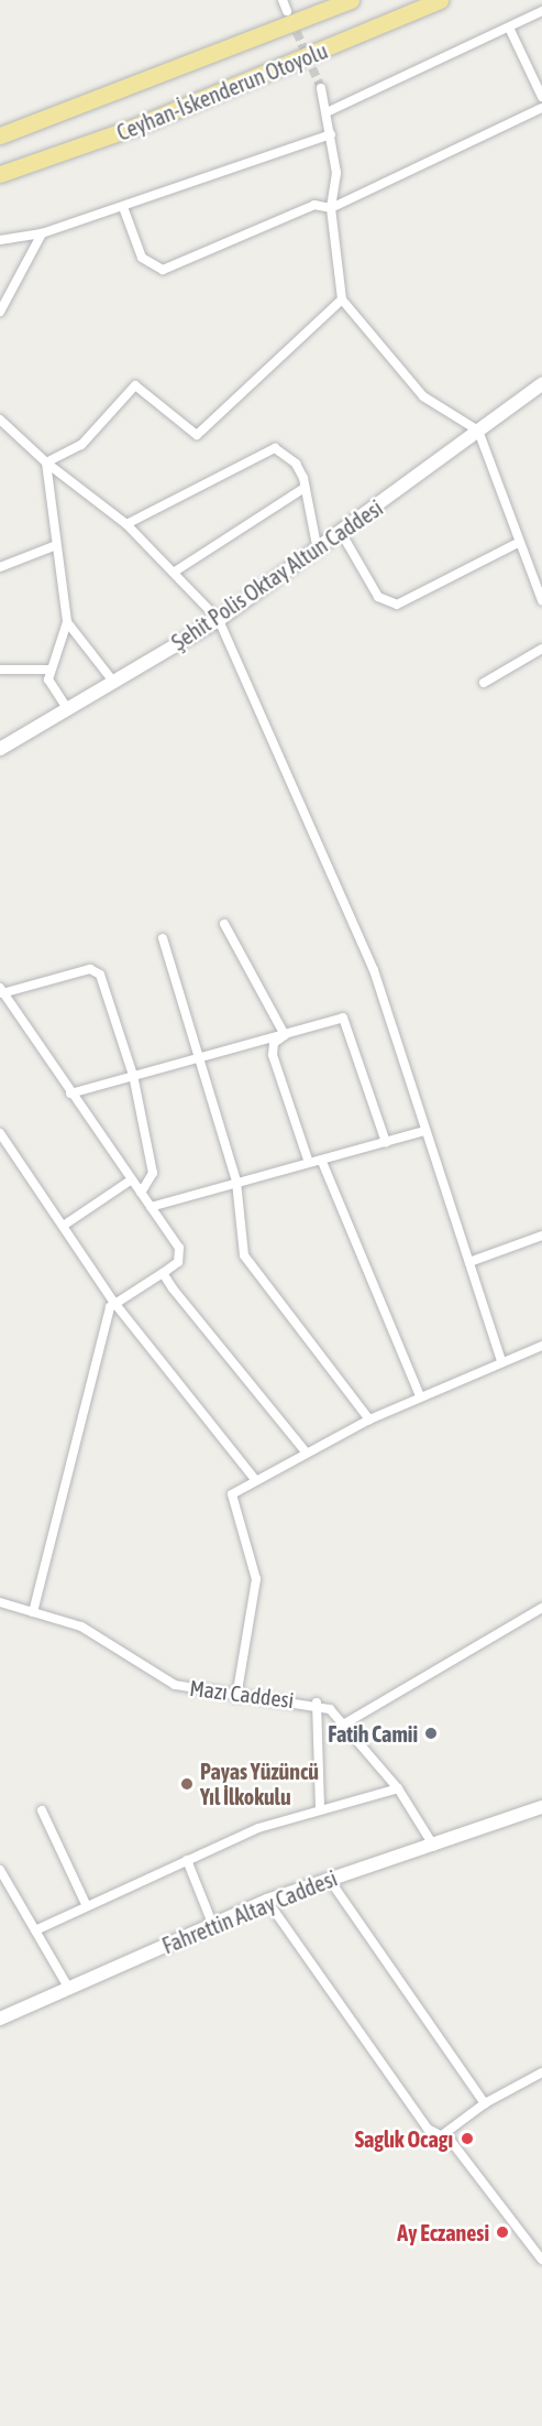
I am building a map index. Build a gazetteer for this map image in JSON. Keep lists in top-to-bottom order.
{
  "streets": {
    "highway": ["Ceyhan-İskenderun Otoyolu"],
    "street": ["Şehit Polis Oktay Altun Caddesi", "Mazı Caddesi", "Fahrettin Altay Caddesi"]
  },
  "crossings": [
    ["Mazı Caddesi", "Fahrettin Altay Caddesi"]
  ],
  "places": [
    "Fatih Camii",
    "Payas Yüzüncü Yıl İlkokulu",
    "Saglık Ocagı",
    "Ay Eczanesi"
  ]
}
